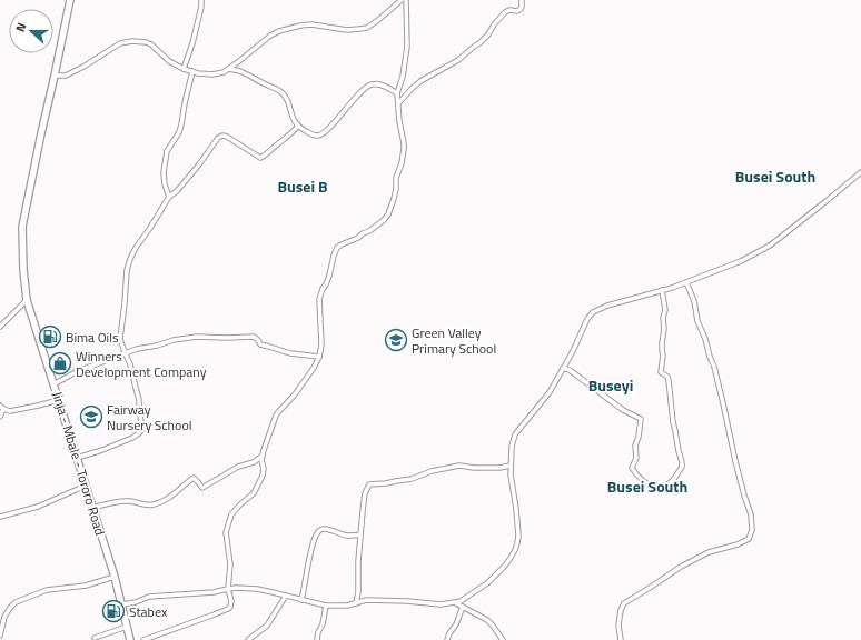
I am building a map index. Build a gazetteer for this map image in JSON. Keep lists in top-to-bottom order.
{
  "streets": {
    "main road": ["Jinja - Mbale - Tororo Road"]
  },
  "districts": [
    "Busei South",
    "Busei B",
    "Buseyi",
    "Busei South"
  ],
  "places": {
    "fuel station": ["Bima Oils", "Stabex"],
    "school or university": ["Green Valley Primary School", "Fairway Nursery School"],
    "shop": ["Winners Development Company"]
  },
  "north": "left"
}
